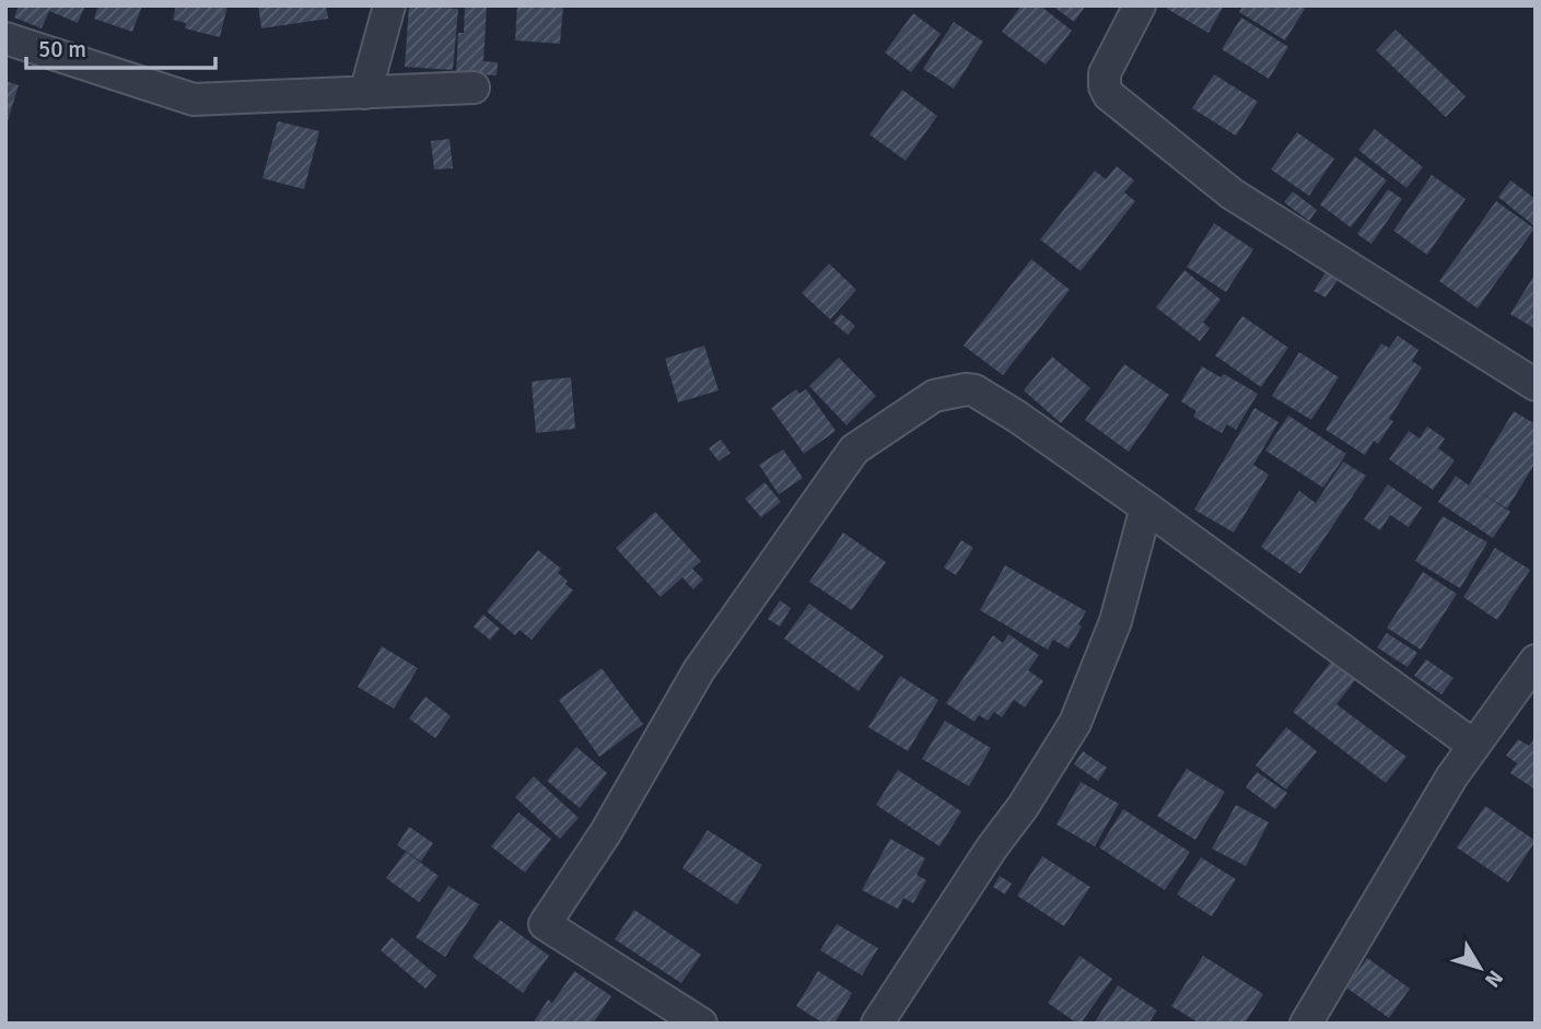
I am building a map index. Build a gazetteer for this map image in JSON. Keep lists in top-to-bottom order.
{
  "scale_bar": "50 m",
  "north": "bottom right"
}
